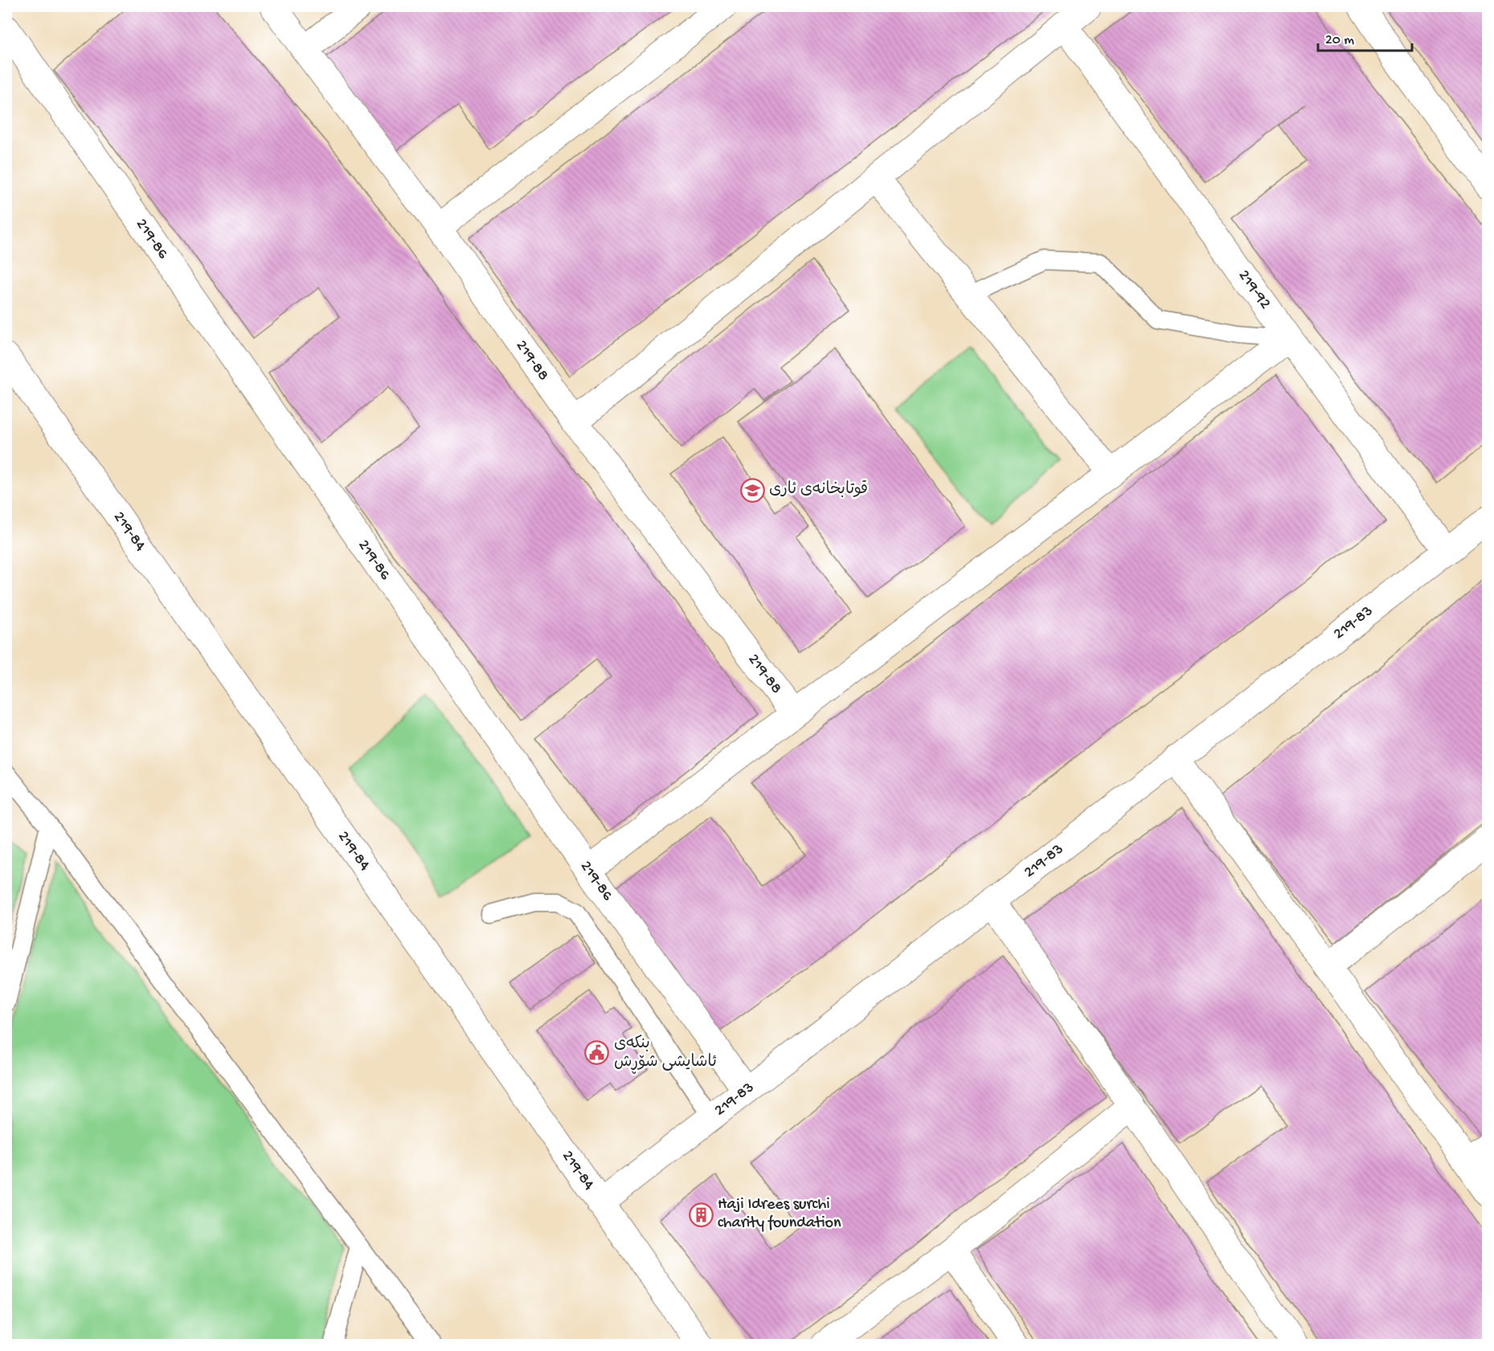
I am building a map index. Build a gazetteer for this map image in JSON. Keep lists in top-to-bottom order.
{
  "streets": {
    "street": [
      "219-86",
      "219-92",
      "219-88",
      "219-84",
      "219-83"
    ]
  },
  "crossings": [
    ["219-86", "219-83"],
    ["219-92", "219-83"],
    ["219-84", "219-83"]
  ],
  "places": {
    "school or university": ["قوتابخانەی ئاری"],
    "public building": ["بنکەی ئاشایشی شۆڕش"],
    "building": ["Haji Idrees surchi charity foundation"]
  },
  "scale_bar": "20 m"
}
